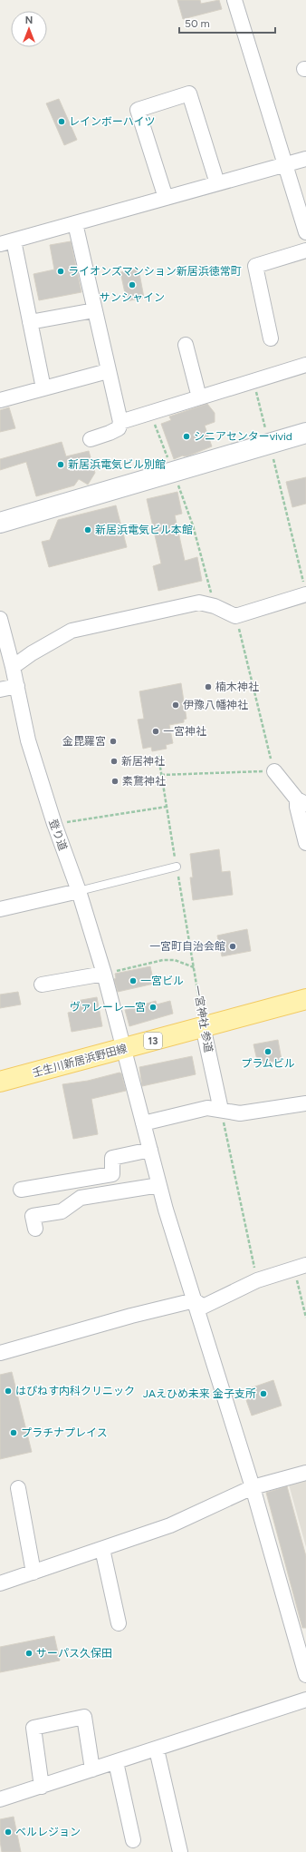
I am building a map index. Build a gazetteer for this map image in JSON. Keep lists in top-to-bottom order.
{
  "streets": {
    "main road": ["13", "壬生川新居浜野田線"],
    "street": ["登り道", "一宮神社 参道"]
  },
  "crossings": [
    ["登り道", "壬生川新居浜野田線"],
    ["一宮神社 参道", "壬生川新居浜野田線"]
  ],
  "places": [
    "レインボーハイツ",
    "ライオンズマンション新居浜徳常町",
    "サンシャイン",
    "シニアセンターvivid",
    "新居浜電気ビル別館",
    "新居浜電気ビル本館",
    "楠木神社",
    "伊豫八幡神社",
    "一宮神社",
    "金毘羅宮",
    "新居神社",
    "素鵞神社",
    "一宮町自治会館",
    "一宮ビル",
    "ヴァレーレ一宮",
    "プラムビル",
    "はぴねす内科クリニック",
    "JAえひめ未来 金子支所",
    "プラチナプレイス",
    "サーパス久保田",
    "ベルレジョン"
  ],
  "scale_bar": "50 m",
  "north": "top"
}
